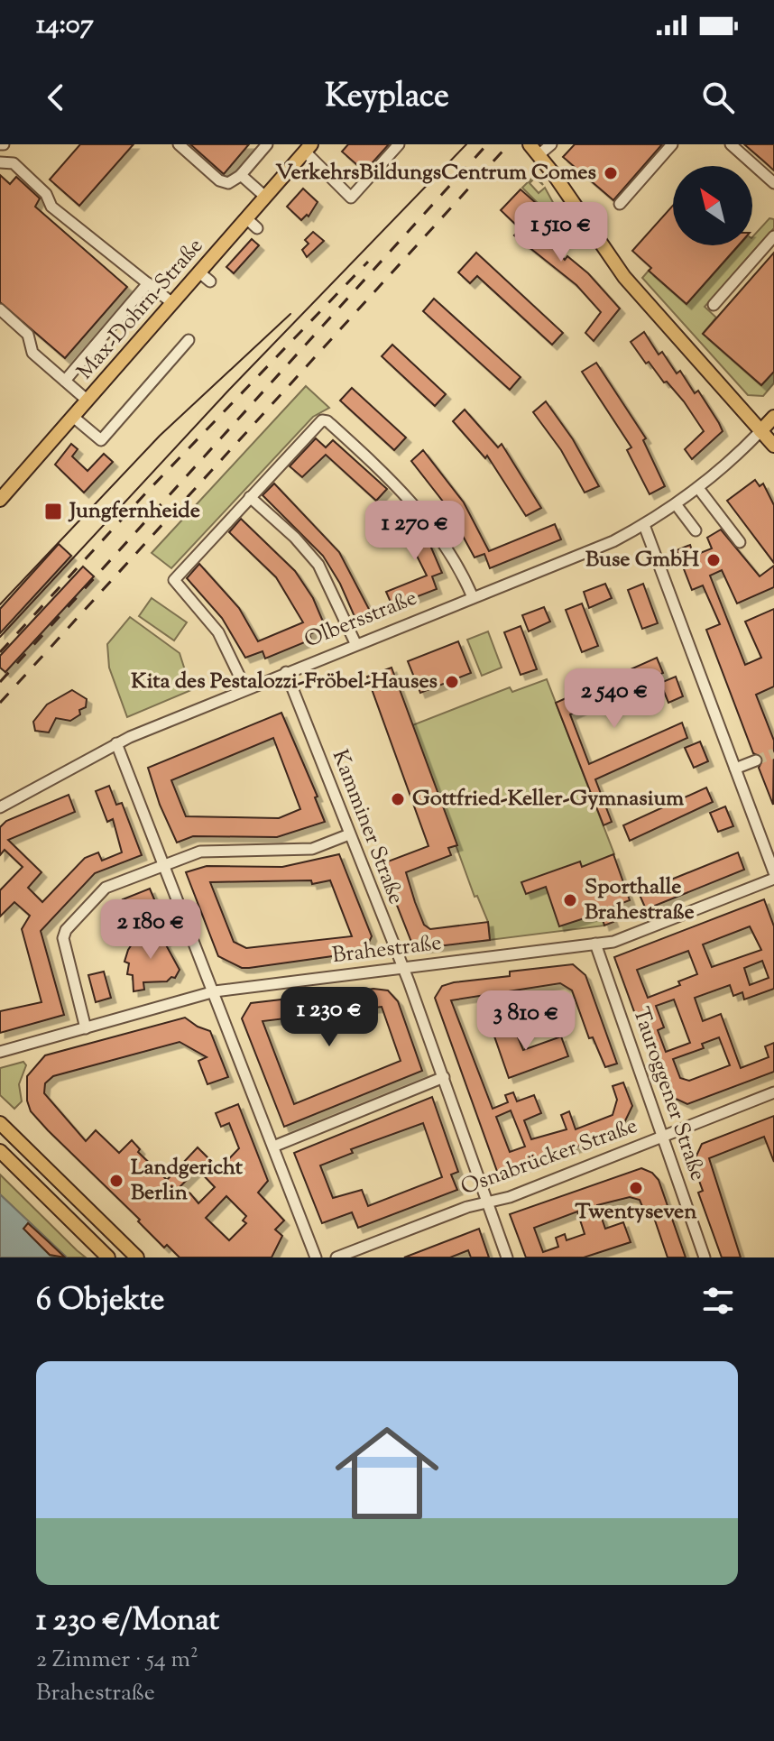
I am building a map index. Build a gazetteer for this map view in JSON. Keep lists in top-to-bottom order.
{
  "streets": {
    "main road": ["Max-Dohrn-Straße"],
    "street": [
      "Olbersstraße",
      "Kamminer Straße",
      "Brahestraße",
      "Tauroggener Straße",
      "Osnabrücker Straße"
    ]
  },
  "crossings": [
    ["Olbersstraße", "Kamminer Straße"],
    ["Kamminer Straße", "Brahestraße"],
    ["Kamminer Straße", "Osnabrücker Straße"],
    ["Brahestraße", "Tauroggener Straße"],
    ["Tauroggener Straße", "Osnabrücker Straße"]
  ],
  "places": {
    "other": [
      "VerkehrsBildungsCentrum Comes",
      "Buse GmbH",
      "Kita des Pestalozzi-Fröbel-Hauses",
      "Gottfried-Keller-Gymnasium",
      "Sporthalle Brahestraße",
      "Landgericht Berlin",
      "Twentyseven"
    ],
    "transit": ["Jungfernheide"]
  },
  "north": "top left",
  "page": {
    "status": "14:07",
    "header": "Keyplace",
    "price": [
      "1 510 €",
      "1 270 €",
      "2 540 €",
      "2 180 €",
      "1 230 €",
      "3 810 €"
    ],
    "heading": "6 Objekte",
    "list": [
      {
        "name": "1 230 €/Monat",
        "note": "2 Zimmer · 54 m² · Brahestraße"
      }
    ]
  }
}
